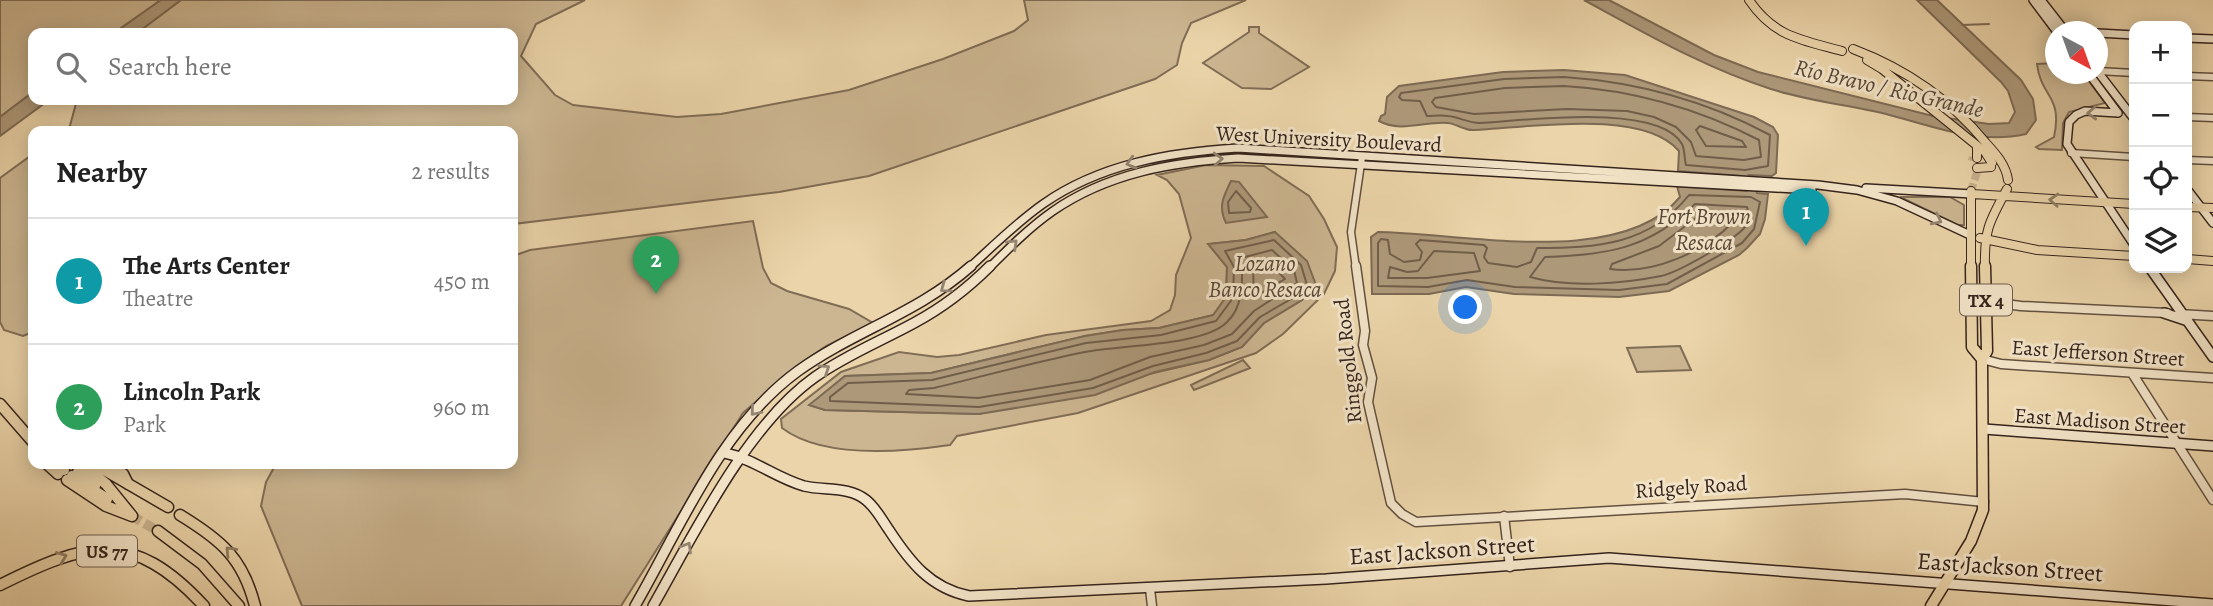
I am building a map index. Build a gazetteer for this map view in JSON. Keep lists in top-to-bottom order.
{
  "streets": {
    "main road": [
      "West University Boulevard",
      "TX 4",
      "East Madison Street",
      "East Jackson Street",
      "US 77"
    ],
    "street": ["East Jefferson Street", "Ringgold Road", "Ridgely Road"]
  },
  "crossings": [
    ["West University Boulevard", "TX 4"],
    ["West University Boulevard", "Ringgold Road"],
    ["West University Boulevard", "East Jackson Street"],
    ["TX 4", "East Jefferson Street"],
    ["TX 4", "East Madison Street"],
    ["TX 4", "Ridgely Road"],
    ["TX 4", "East Jackson Street"],
    ["Ringgold Road", "Ridgely Road"]
  ],
  "water": ["Río Bravo / Rio Grande", "Fort Brown Resaca", "Lozano Banco Resaca"],
  "north": "bottom right",
  "page": {
    "map_buttons": ["+", "−"],
    "search": "Search here",
    "heading": ["Nearby", "2 results"],
    "pins": ["1", "2"],
    "list": [
      {
        "mark": "1",
        "name": "The Arts Center",
        "note": "Theatre",
        "value": "450 m"
      },
      {
        "mark": "2",
        "name": "Lincoln Park",
        "note": "Park",
        "value": "960 m"
      }
    ]
  }
}
